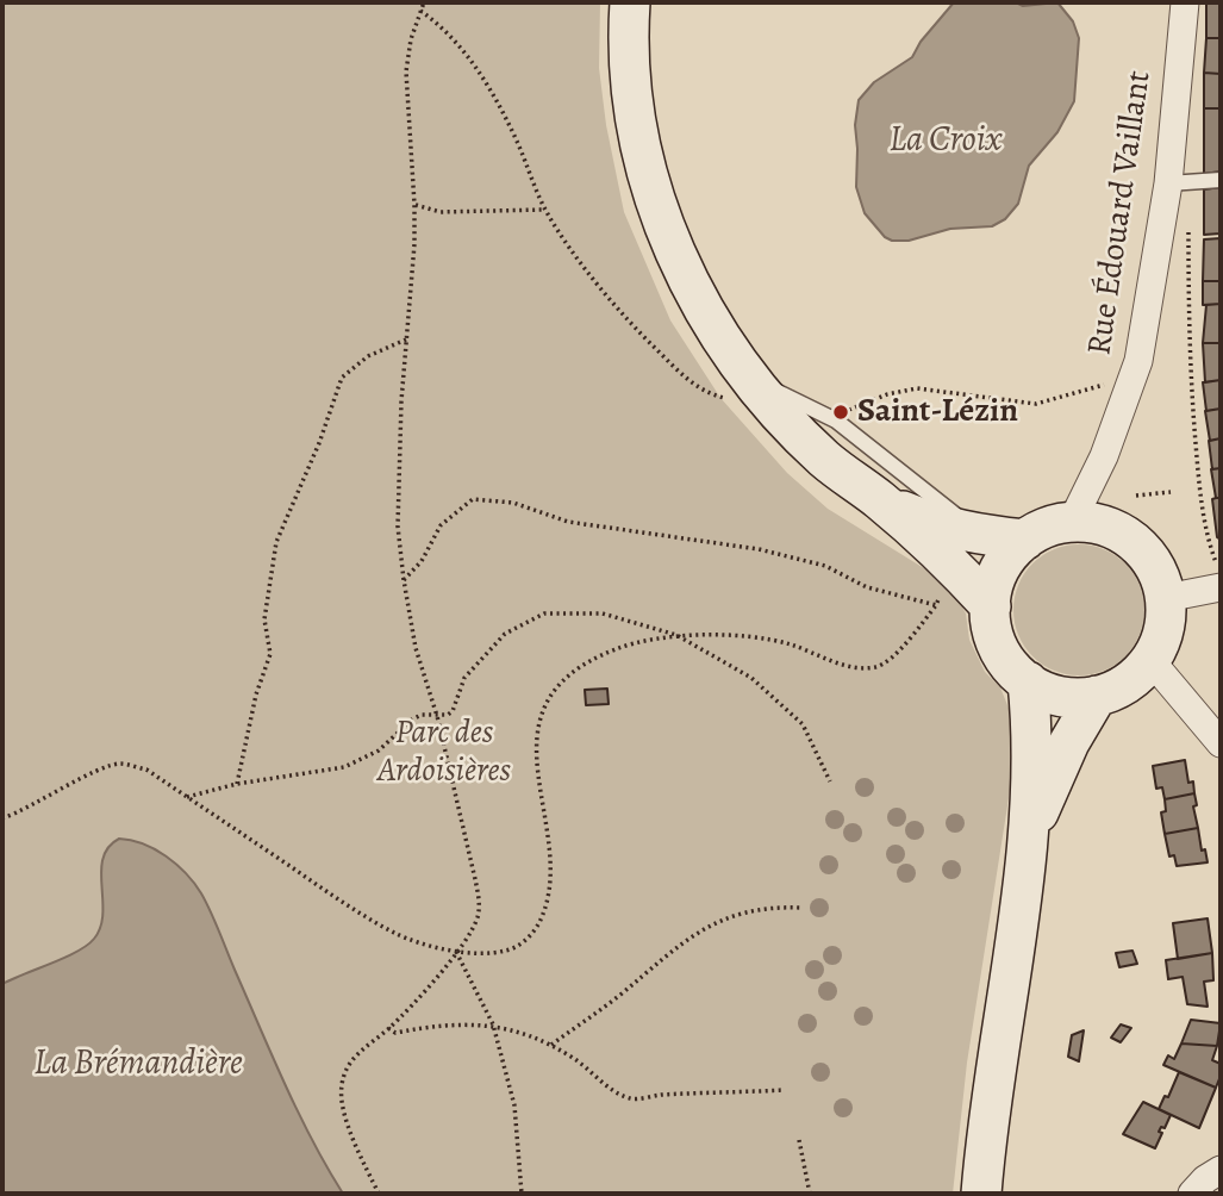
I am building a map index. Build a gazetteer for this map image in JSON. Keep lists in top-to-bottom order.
{
  "streets": {
    "street": ["Rue Édouard Vaillant"]
  },
  "water": ["La Croix", "La Brémandière"],
  "parks": ["Parc des Ardoisières"],
  "places": ["Saint-Lézin"]
}
